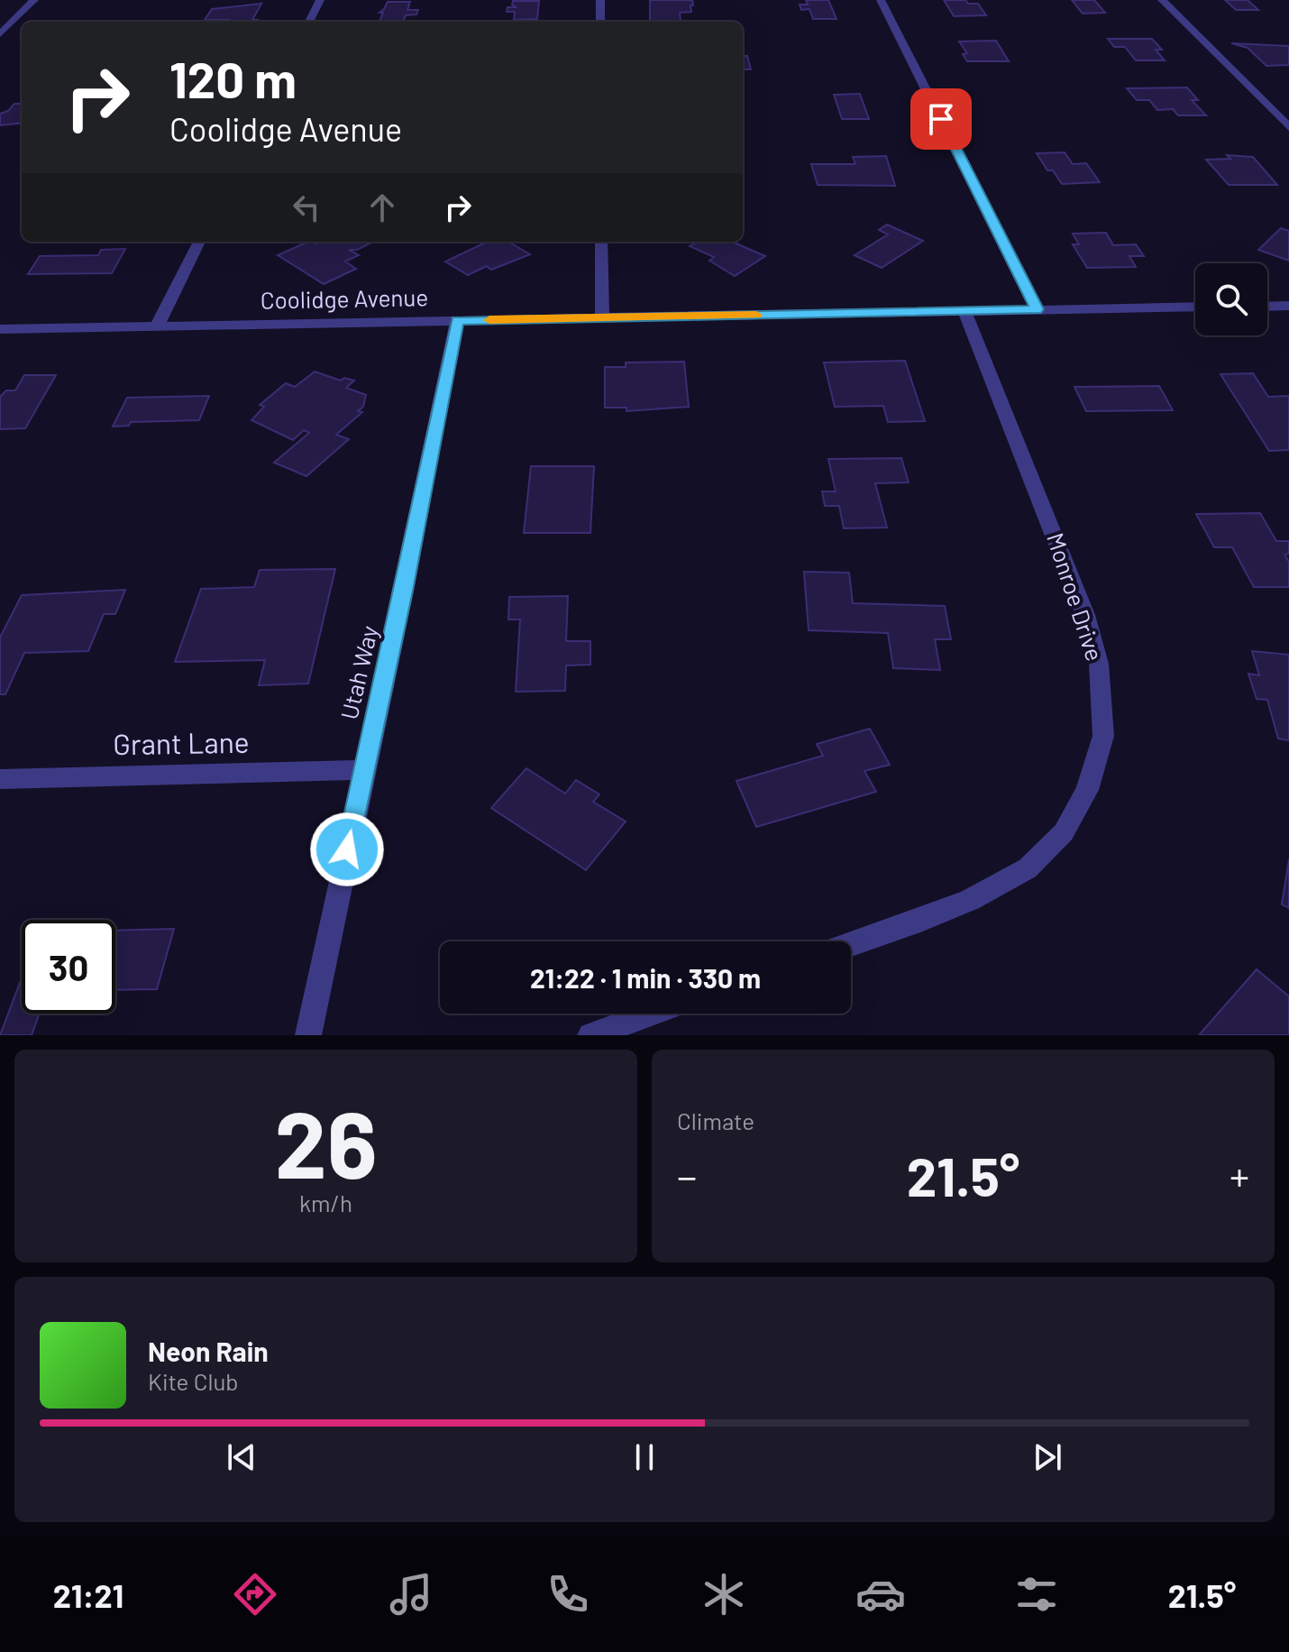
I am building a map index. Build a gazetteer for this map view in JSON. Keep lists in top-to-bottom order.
{
  "streets": {
    "street": [
      "Coolidge Avenue",
      "Monroe Drive",
      "Utah Way",
      "Grant Lane"
    ]
  },
  "crossings": [
    ["Coolidge Avenue", "Monroe Drive"],
    ["Coolidge Avenue", "Utah Way"],
    ["Utah Way", "Grant Lane"]
  ],
  "page": {
    "turn": ["120 m", "Coolidge Avenue"],
    "limit": "30",
    "trip": "21:22 · 1 min · 330 m",
    "tile": [
      ["26", "km/h"],
      "Climate"
    ],
    "heat": ["−", "21.5°", "+"],
    "song": ["Neon Rain", "Kite Club"],
    "tabs": ["21:21", "21.5°"]
  }
}
